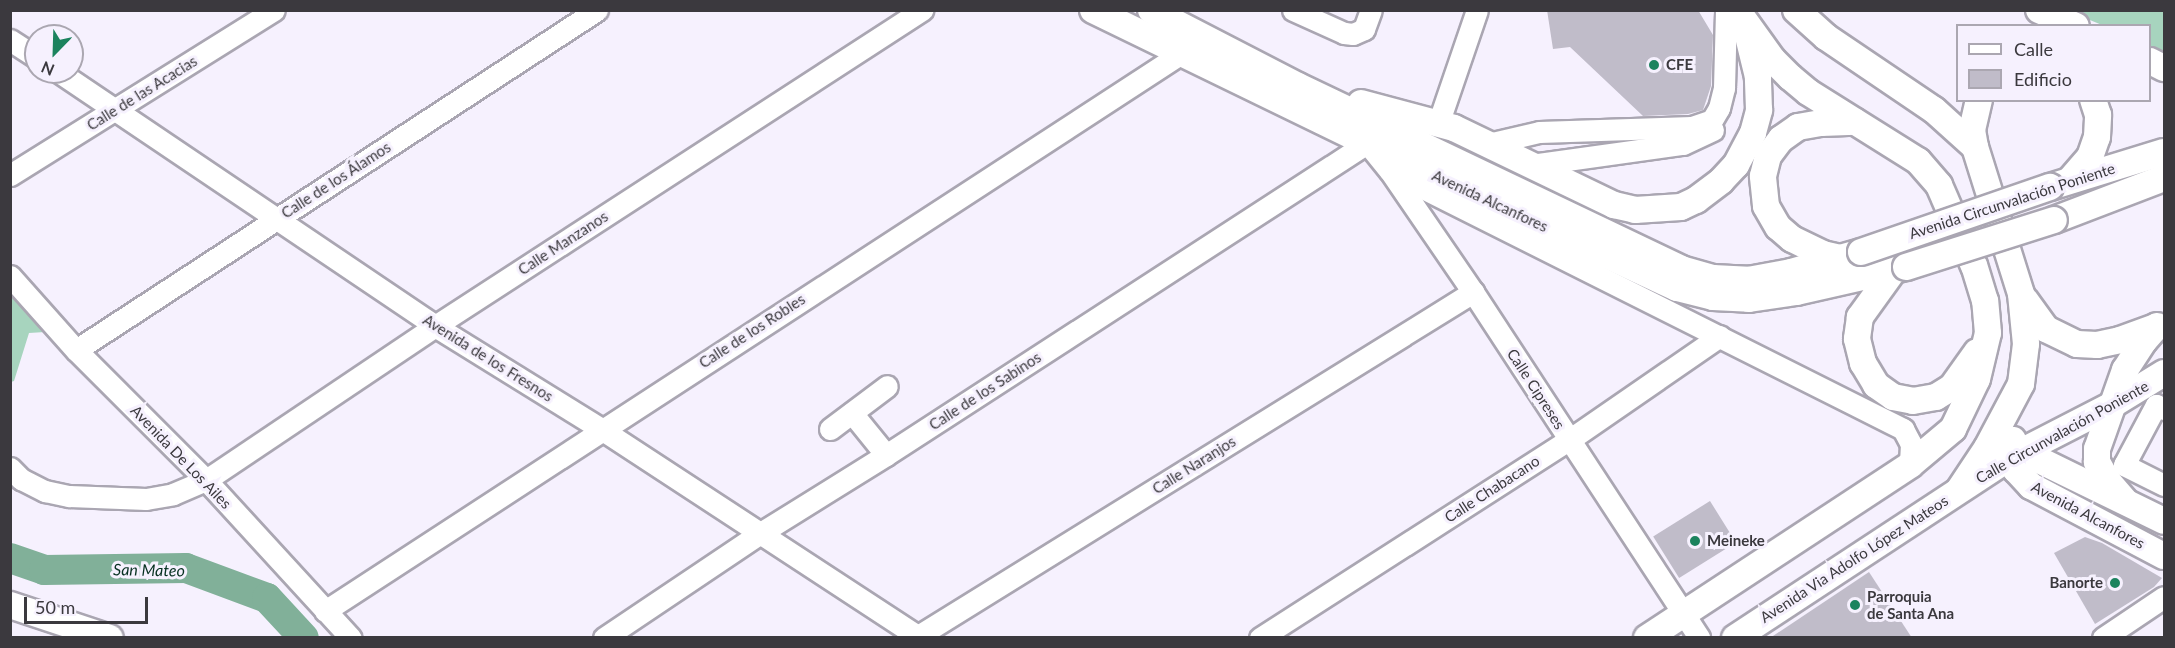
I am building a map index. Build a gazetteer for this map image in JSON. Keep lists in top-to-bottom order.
{
  "streets": {
    "main road": [
      "Avenida Alcanfores",
      "Avenida Circunvalación Poniente",
      "Calle Circunvalación Poniente",
      "Avenida Via Adolfo López Mateos"
    ],
    "street": [
      "Calle de las Acacias",
      "Calle de los Álamos",
      "Calle Manzanos",
      "Calle de los Robles",
      "Avenida de los Fresnos",
      "Calle Cipreses",
      "Calle de los Sabinos",
      "Avenida De Los Ailes",
      "Calle Naranjos",
      "Calle Chabacano"
    ]
  },
  "crossings": [
    ["Calle de las Acacias", "Avenida de los Fresnos"],
    ["Calle de los Álamos", "Avenida de los Fresnos"],
    ["Calle de los Álamos", "Avenida De Los Ailes"],
    ["Avenida Alcanfores", "Avenida Circunvalación Poniente"],
    ["Avenida Alcanfores", "Calle de los Robles"],
    ["Avenida Alcanfores", "Calle Cipreses"],
    ["Avenida Alcanfores", "Calle de los Sabinos"],
    ["Avenida Alcanfores", "Calle Circunvalación Poniente"],
    ["Avenida Alcanfores", "Calle Chabacano"],
    ["Calle Manzanos", "Avenida de los Fresnos"],
    ["Calle Manzanos", "Avenida De Los Ailes"],
    ["Calle de los Robles", "Avenida de los Fresnos"],
    ["Calle de los Robles", "Avenida De Los Ailes"],
    ["Avenida de los Fresnos", "Calle de los Sabinos"],
    ["Avenida de los Fresnos", "Calle Naranjos"],
    ["Calle Cipreses", "Calle de los Sabinos"],
    ["Calle Cipreses", "Calle Naranjos"],
    ["Calle Cipreses", "Calle Chabacano"],
    ["Calle Circunvalación Poniente", "Avenida Via Adolfo López Mateos"]
  ],
  "water": ["San Mateo"],
  "places": [
    "CFE",
    "Meineke",
    "Banorte",
    "Parroquia de Santa Ana"
  ],
  "legend": ["Calle", "Edificio"],
  "scale_bar": "50 m",
  "north": "bottom left"
}
